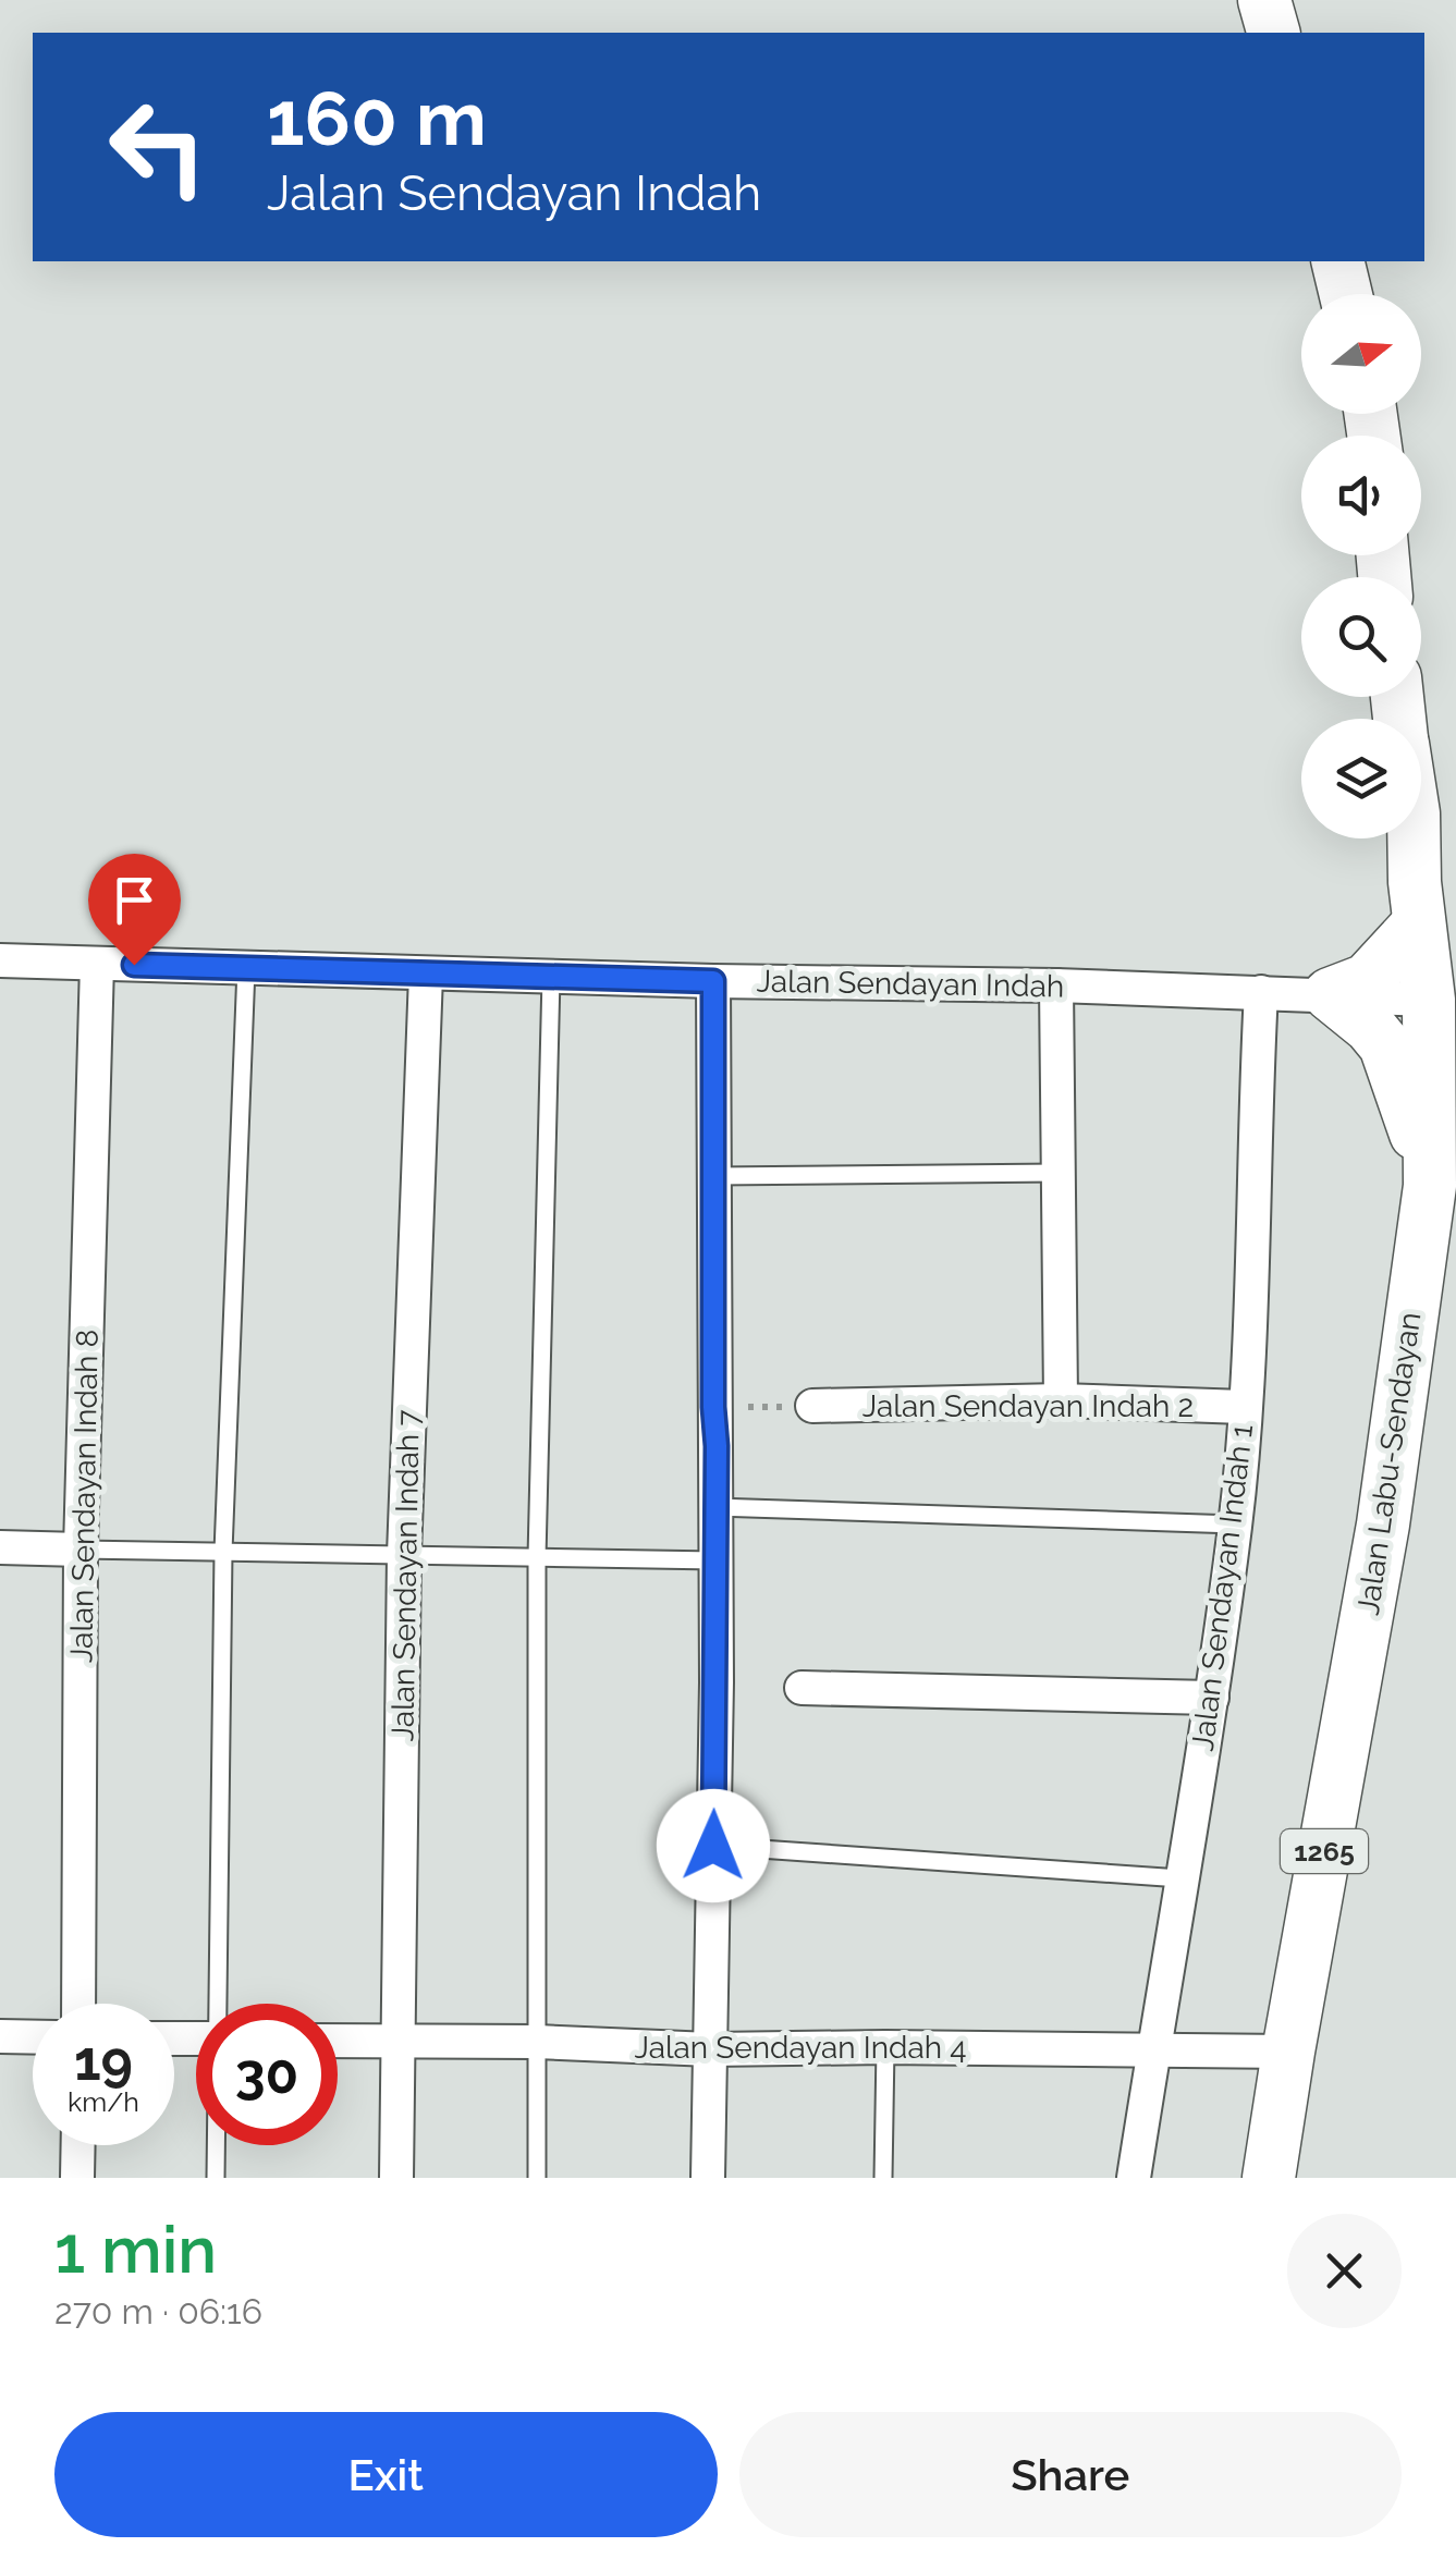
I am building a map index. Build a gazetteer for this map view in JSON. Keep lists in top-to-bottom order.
{
  "streets": {
    "main road": ["Jalan Labu-Sendayan", "1265"],
    "street": [
      "Jalan Sendayan Indah",
      "Jalan Sendayan Indah 2",
      "Jalan Sendayan Indah 8",
      "Jalan Sendayan Indah 7",
      "Jalan Sendayan Indah 1",
      "Jalan Sendayan Indah 4"
    ]
  },
  "crossings": [
    ["Jalan Sendayan Indah", "Jalan Labu-Sendayan"],
    ["Jalan Sendayan Indah", "Jalan Sendayan Indah 8"],
    ["Jalan Sendayan Indah", "Jalan Sendayan Indah 7"],
    ["Jalan Sendayan Indah", "Jalan Sendayan Indah 1"],
    ["Jalan Sendayan Indah 2", "Jalan Sendayan Indah 1"],
    ["Jalan Labu-Sendayan", "Jalan Sendayan Indah 4"],
    ["Jalan Sendayan Indah 7", "Jalan Sendayan Indah 4"],
    ["Jalan Sendayan Indah 1", "Jalan Sendayan Indah 4"]
  ],
  "north": "right",
  "page": {
    "turn": ["160 m", "Jalan Sendayan Indah"],
    "speed": "19 km/h",
    "limit": "30",
    "heading": ["1 min", "270 m · 06:16"],
    "buttons": ["Exit", "Share"]
  }
}
